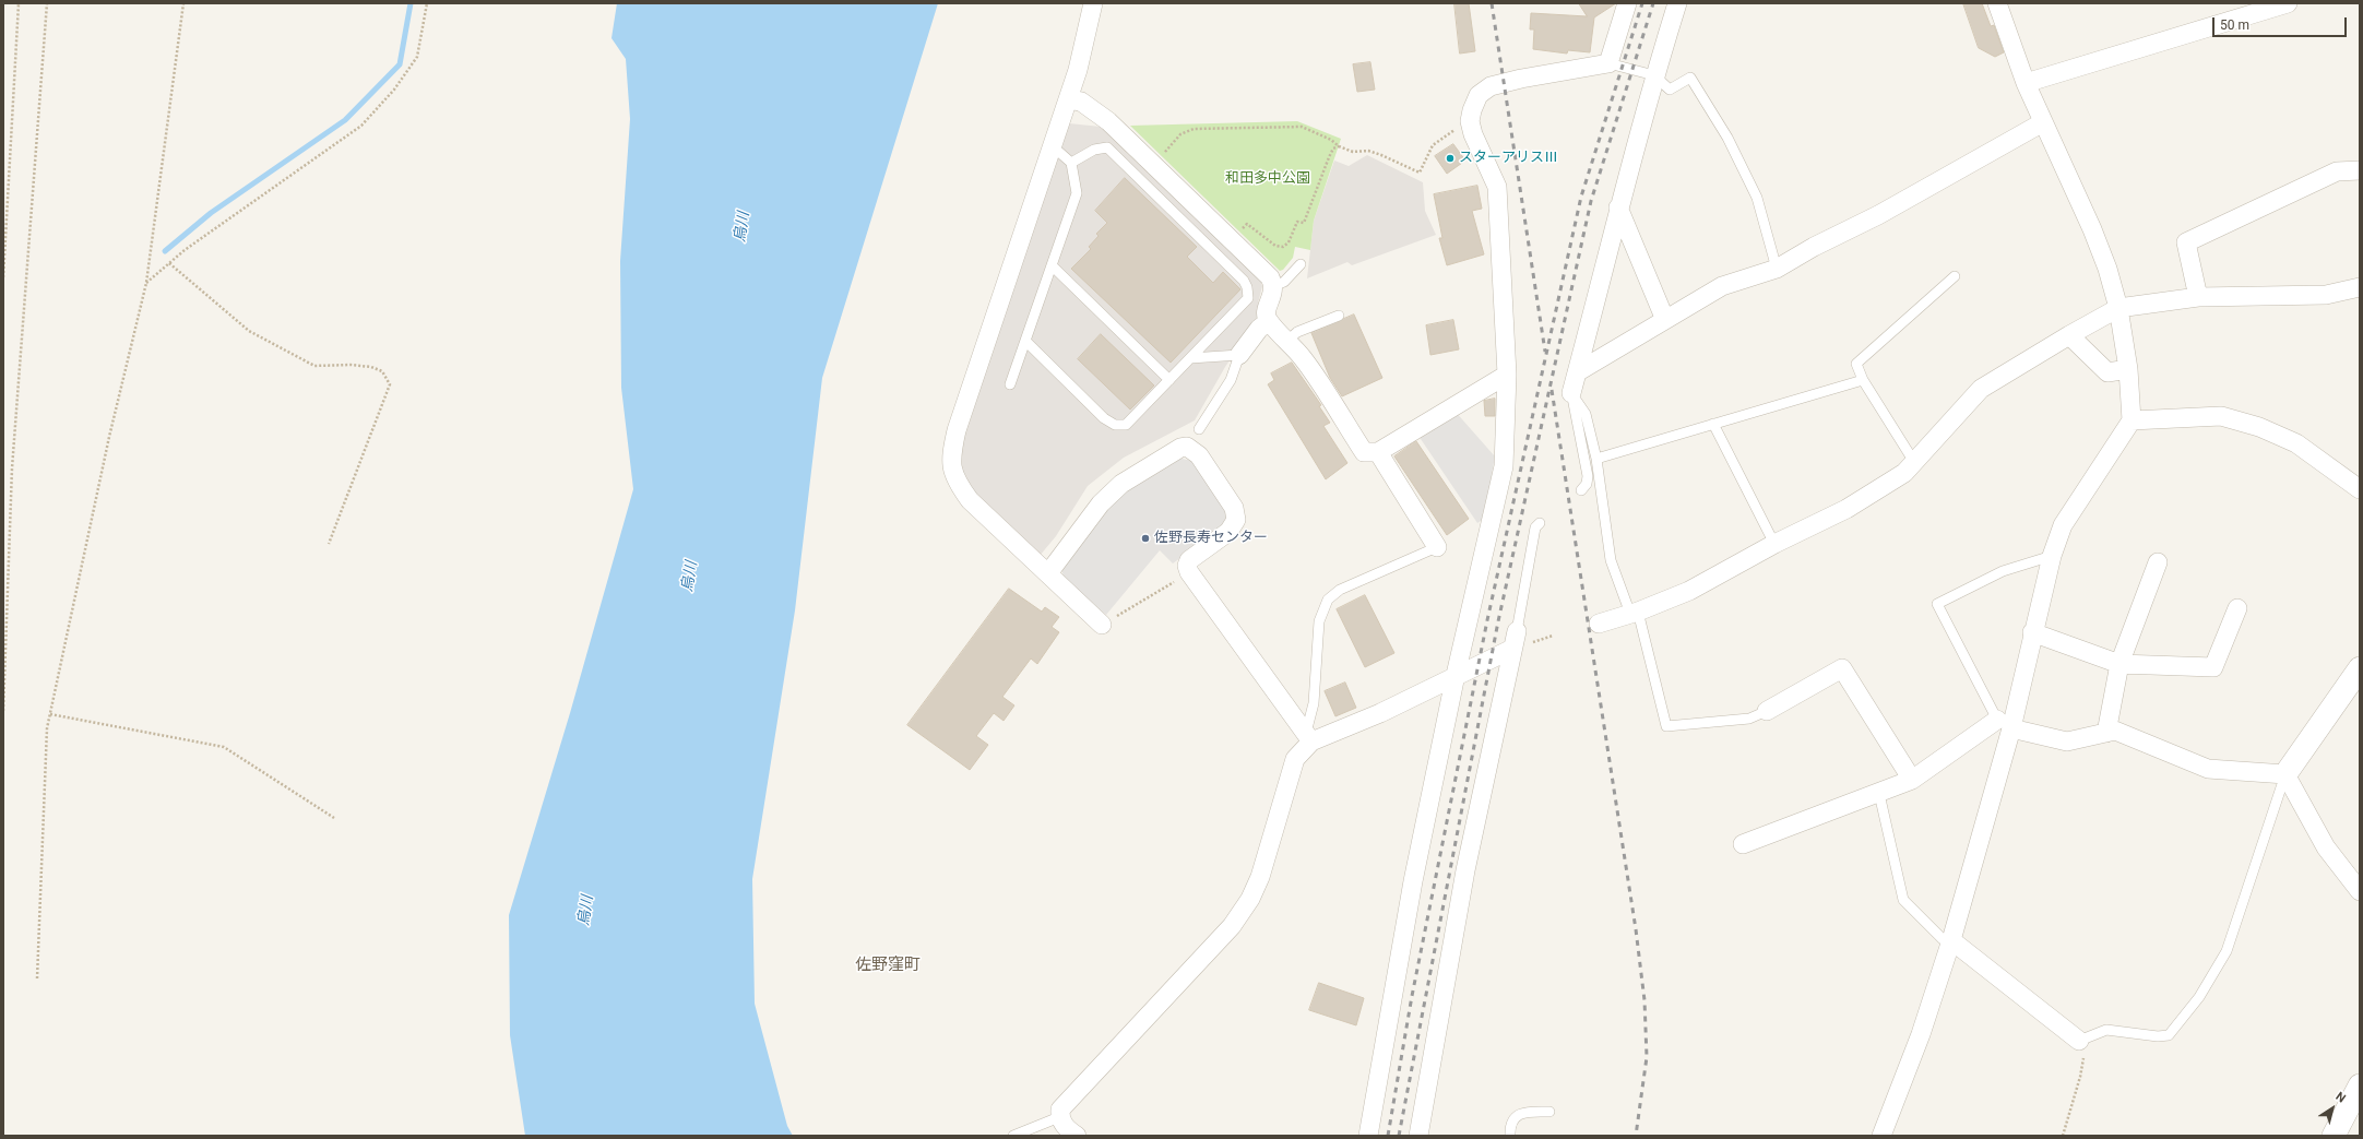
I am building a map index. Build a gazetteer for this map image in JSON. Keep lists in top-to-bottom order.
{
  "districts": ["佐野窪町"],
  "water": ["烏川"],
  "parks": ["和田多中公園"],
  "places": ["スターアリスⅢ", "佐野長寿センター"],
  "scale_bar": "50 m",
  "north": "top right"
}
